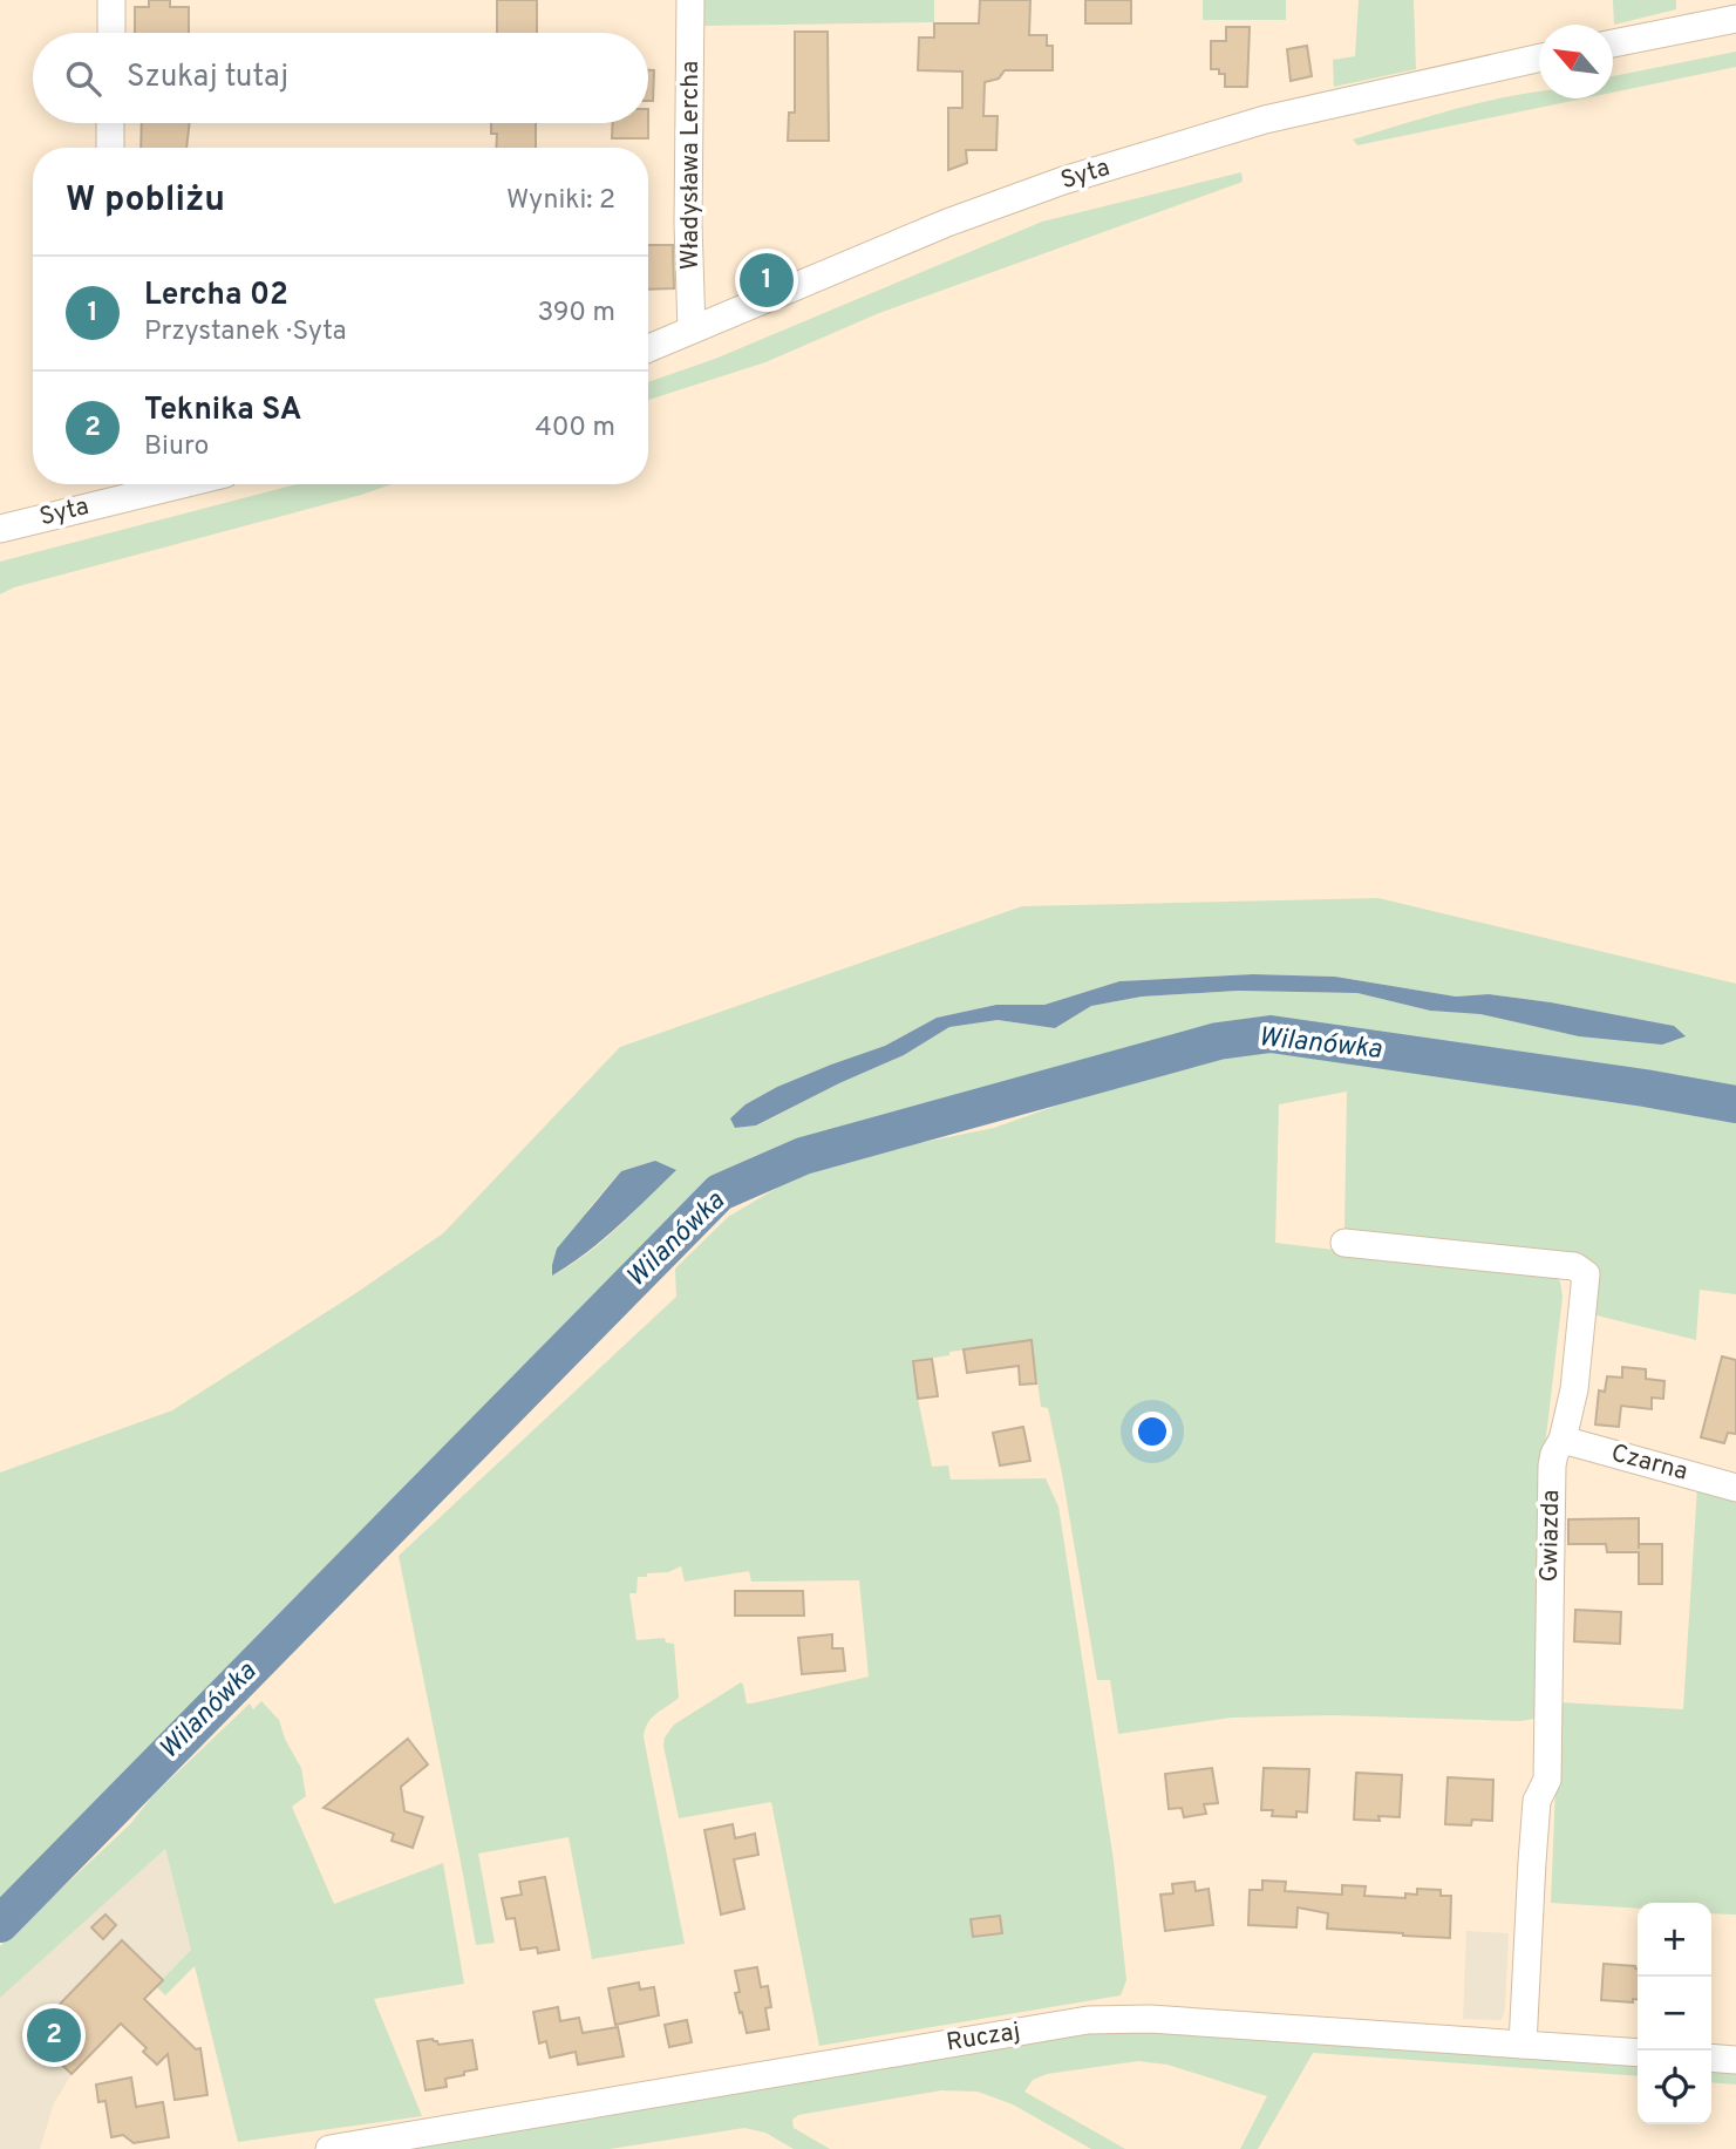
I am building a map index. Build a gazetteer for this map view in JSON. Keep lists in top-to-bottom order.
{
  "streets": {
    "street": [
      "Władysława Lercha",
      "Syta",
      "Czarna",
      "Gwiazda",
      "Ruczaj"
    ]
  },
  "crossings": [
    ["Władysława Lercha", "Syta"],
    ["Czarna", "Gwiazda"],
    ["Gwiazda", "Ruczaj"]
  ],
  "water": ["Wilanówka"],
  "north": "top left",
  "page": {
    "search": "Szukaj tutaj",
    "heading": ["W pobliżu", "Wyniki: 2"],
    "pins": ["1", "2"],
    "list": [
      {
        "mark": "1",
        "name": "Lercha 02",
        "note": "Przystanek · Syta",
        "value": "390 m"
      },
      {
        "mark": "2",
        "name": "Teknika SA",
        "note": "Biuro",
        "value": "400 m"
      }
    ],
    "map_buttons": ["+", "−"]
  }
}
